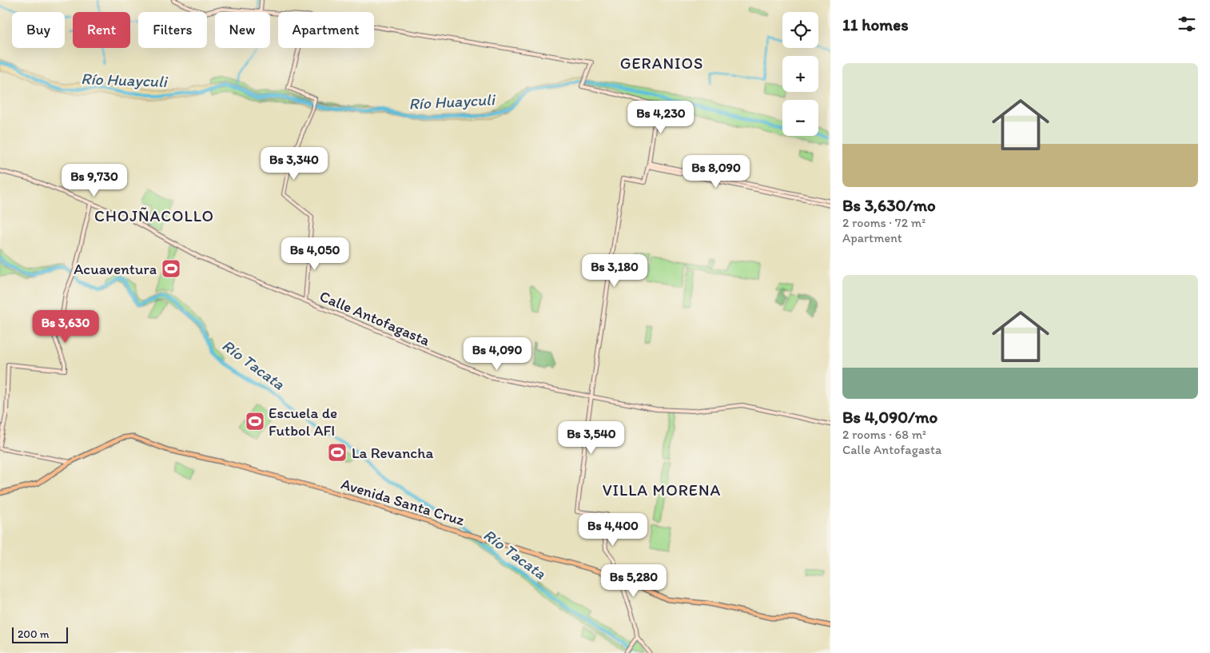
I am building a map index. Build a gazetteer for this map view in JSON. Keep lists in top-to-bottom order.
{
  "streets": {
    "main road": ["Calle Antofagasta", "Avenida Santa Cruz"]
  },
  "districts": ["GERANIOS", "CHOJÑACOLLO", "VILLA MORENA"],
  "water": ["Río Huayculi", "Río Tacata"],
  "places": {
    "sports": ["Acuaventura", "Escuela de Futbol AFI", "La Revancha"]
  },
  "scale_bar": "200 m",
  "page": {
    "heading": "11 homes",
    "map_buttons": ["+", "−"],
    "chip": [
      "Buy",
      "Rent",
      "Filters",
      "New",
      "Apartment"
    ],
    "list": [
      {
        "name": "Bs 3,630/mo",
        "note": "2 rooms · 72 m² · Apartment"
      },
      {
        "name": "Bs 4,090/mo",
        "note": "2 rooms · 68 m² · Calle Antofagasta"
      }
    ],
    "price": [
      "Bs 4,230",
      "Bs 3,340",
      "Bs 8,090",
      "Bs 9,730",
      "Bs 4,050",
      "Bs 3,180",
      "Bs 3,630",
      "Bs 4,090",
      "Bs 3,540",
      "Bs 4,400",
      "Bs 5,280"
    ],
    "scale": "200 m"
  }
}
